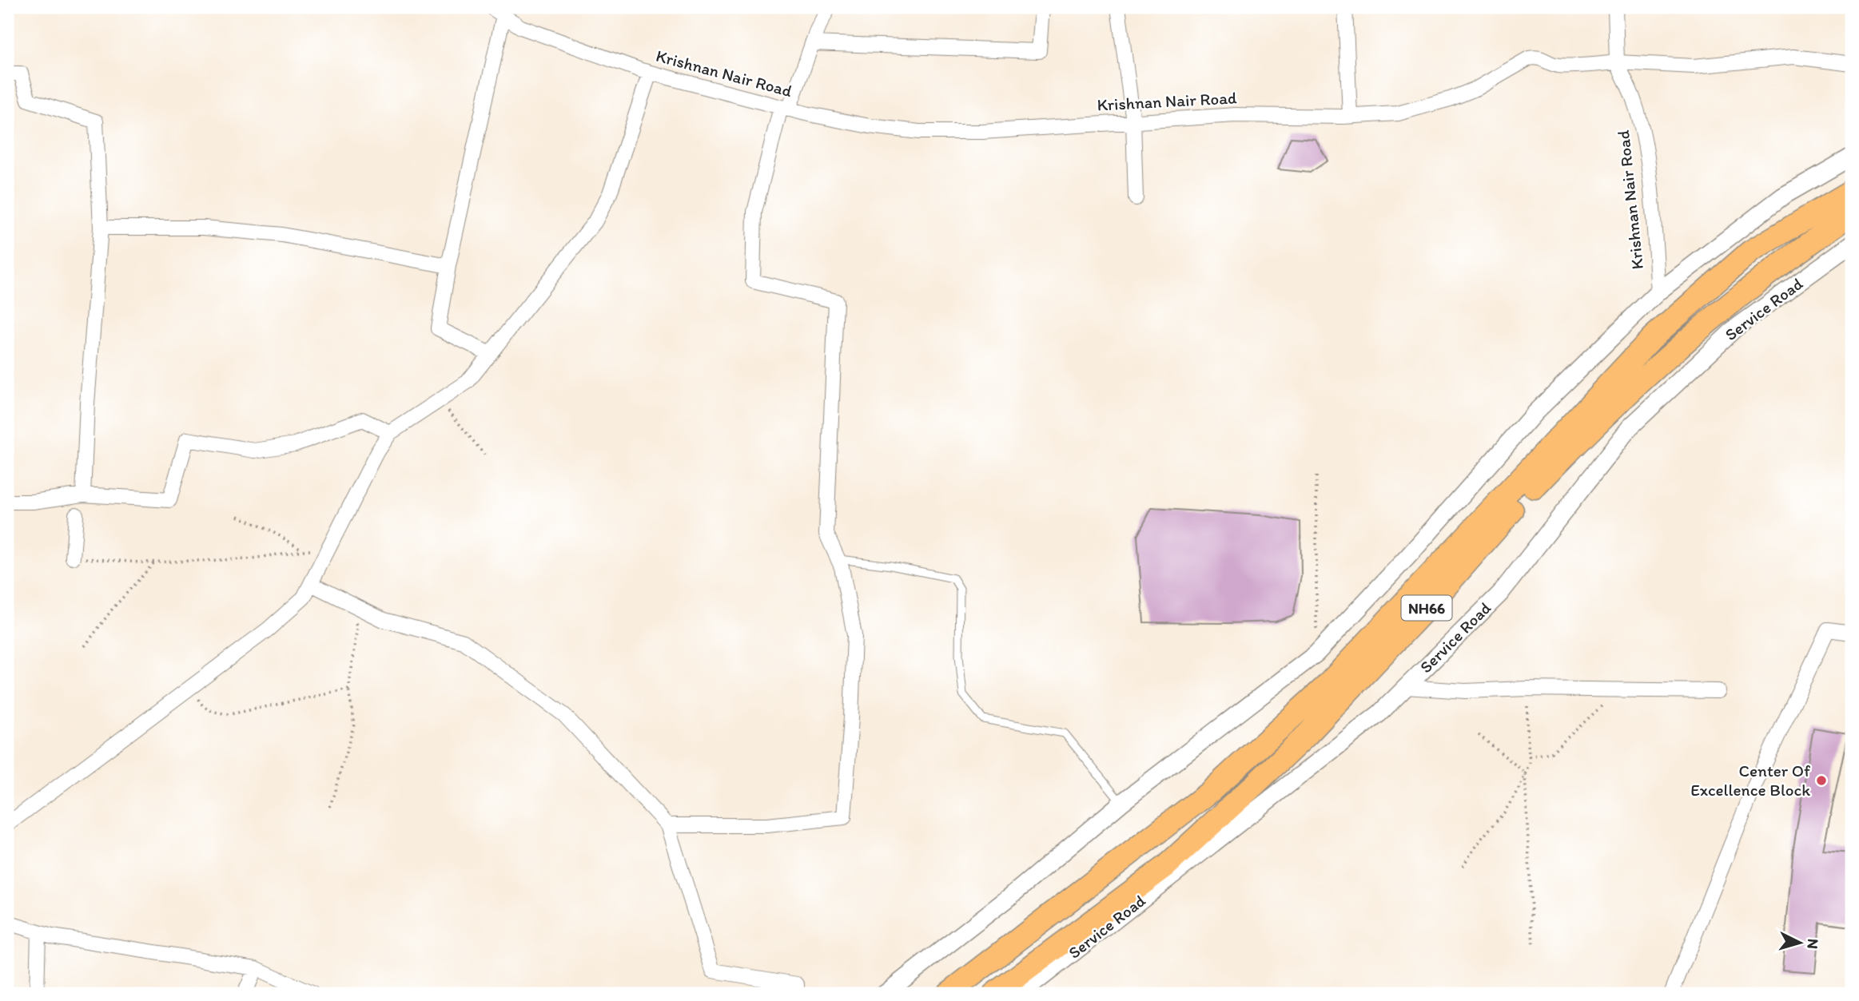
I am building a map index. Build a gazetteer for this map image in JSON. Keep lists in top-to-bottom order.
{
  "streets": {
    "highway": ["NH66"],
    "street": ["Krishnan Nair Road", "Service Road"]
  },
  "places": ["Center Of Excellence Block"],
  "north": "right"
}
